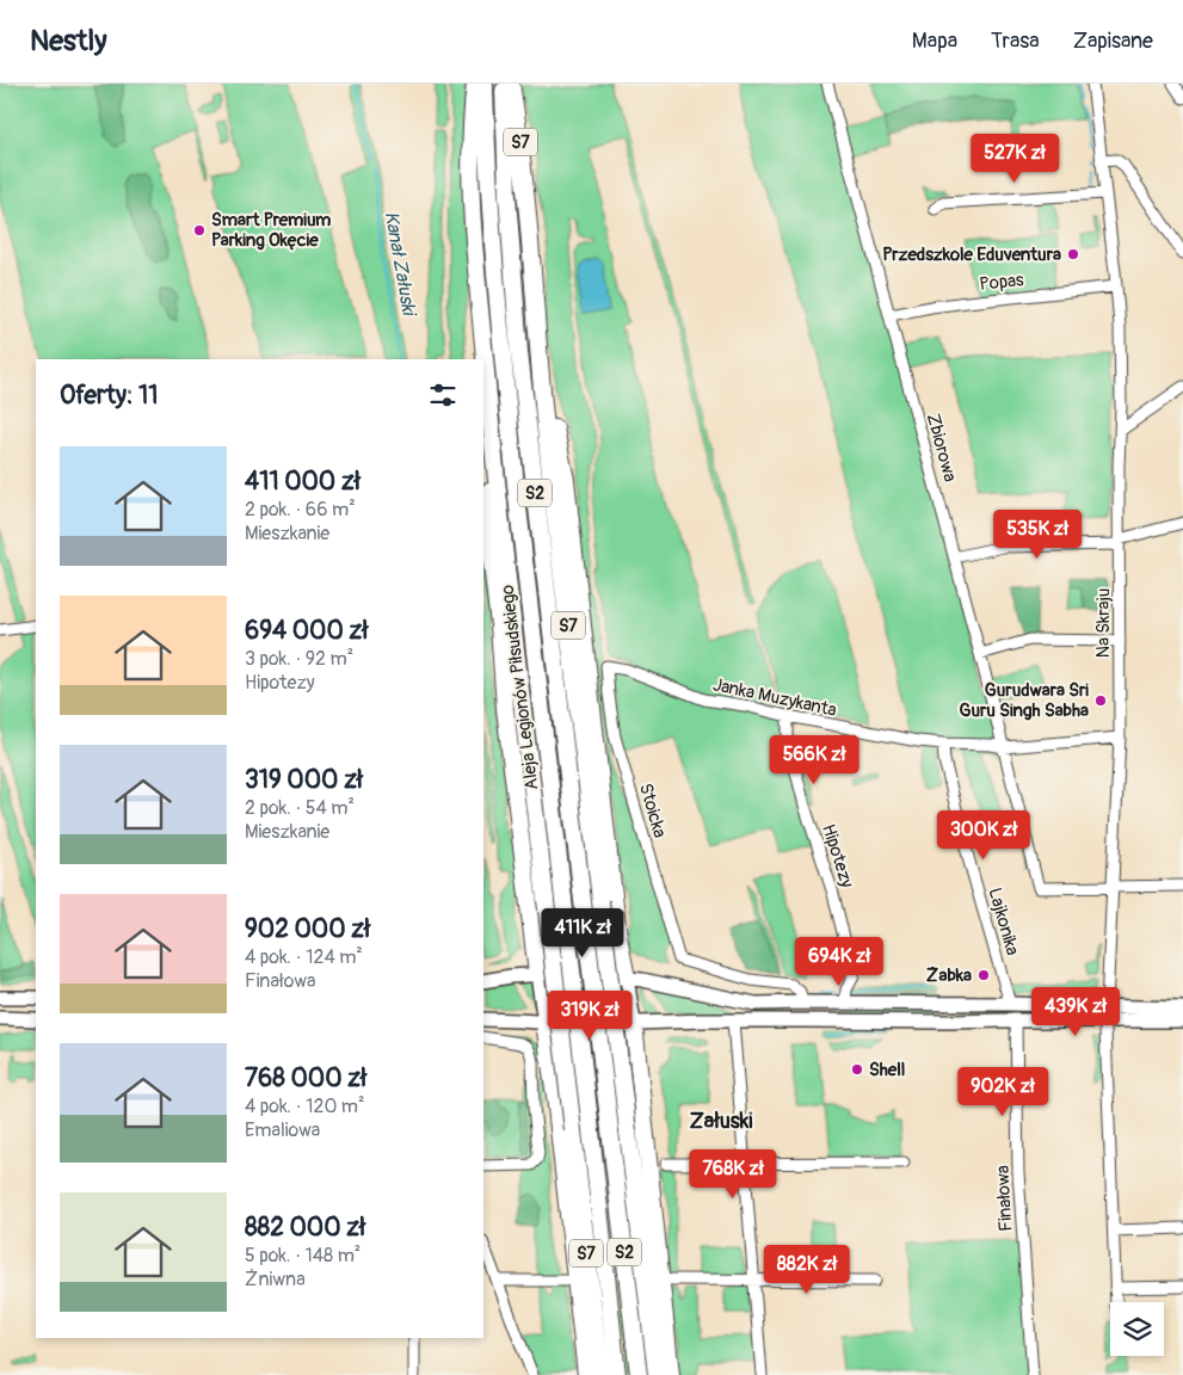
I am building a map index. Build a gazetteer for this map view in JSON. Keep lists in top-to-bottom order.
{
  "streets": {
    "highway": ["S7", "S2", "Aleja Legionów Piłsudskiego"],
    "street": [
      "Popas",
      "Zbiorowa",
      "Na Skraju",
      "Janka Muzykanta",
      "Stoicka",
      "Hipotezy",
      "Lajkonika",
      "Finałowa"
    ]
  },
  "crossings": [
    ["Popas", "Zbiorowa"],
    ["Popas", "Na Skraju"],
    ["Zbiorowa", "Na Skraju"],
    ["Zbiorowa", "Janka Muzykanta"],
    ["Na Skraju", "Janka Muzykanta"],
    ["Janka Muzykanta", "Stoicka"],
    ["Janka Muzykanta", "Hipotezy"],
    ["Janka Muzykanta", "Lajkonika"]
  ],
  "districts": ["Załuski"],
  "water": ["Kanał Załuski"],
  "places": [
    "Smart Premium Parking Okęcie",
    "Przedszkole Eduventura",
    "Gurudwara Sri Guru Singh Sabha",
    "Żabka",
    "Shell"
  ],
  "page": {
    "header": "Nestly",
    "nav": ["Mapa", "Trasa", "Zapisane"],
    "price": [
      "527K zł",
      "535K zł",
      "566K zł",
      "300K zł",
      "411K zł",
      "694K zł",
      "439K zł",
      "319K zł",
      "902K zł",
      "768K zł",
      "882K zł"
    ],
    "heading": "Oferty: 11",
    "list": [
      {
        "name": "411 000 zł",
        "note": "2 pok. · 66 m² · Mieszkanie"
      },
      {
        "name": "694 000 zł",
        "note": "3 pok. · 92 m² · Hipotezy"
      },
      {
        "name": "319 000 zł",
        "note": "2 pok. · 54 m² · Mieszkanie"
      },
      {
        "name": "902 000 zł",
        "note": "4 pok. · 124 m² · Finałowa"
      },
      {
        "name": "768 000 zł",
        "note": "4 pok. · 120 m² · Emaliowa"
      },
      {
        "name": "882 000 zł",
        "note": "5 pok. · 148 m² · Żniwna"
      }
    ]
  }
}
